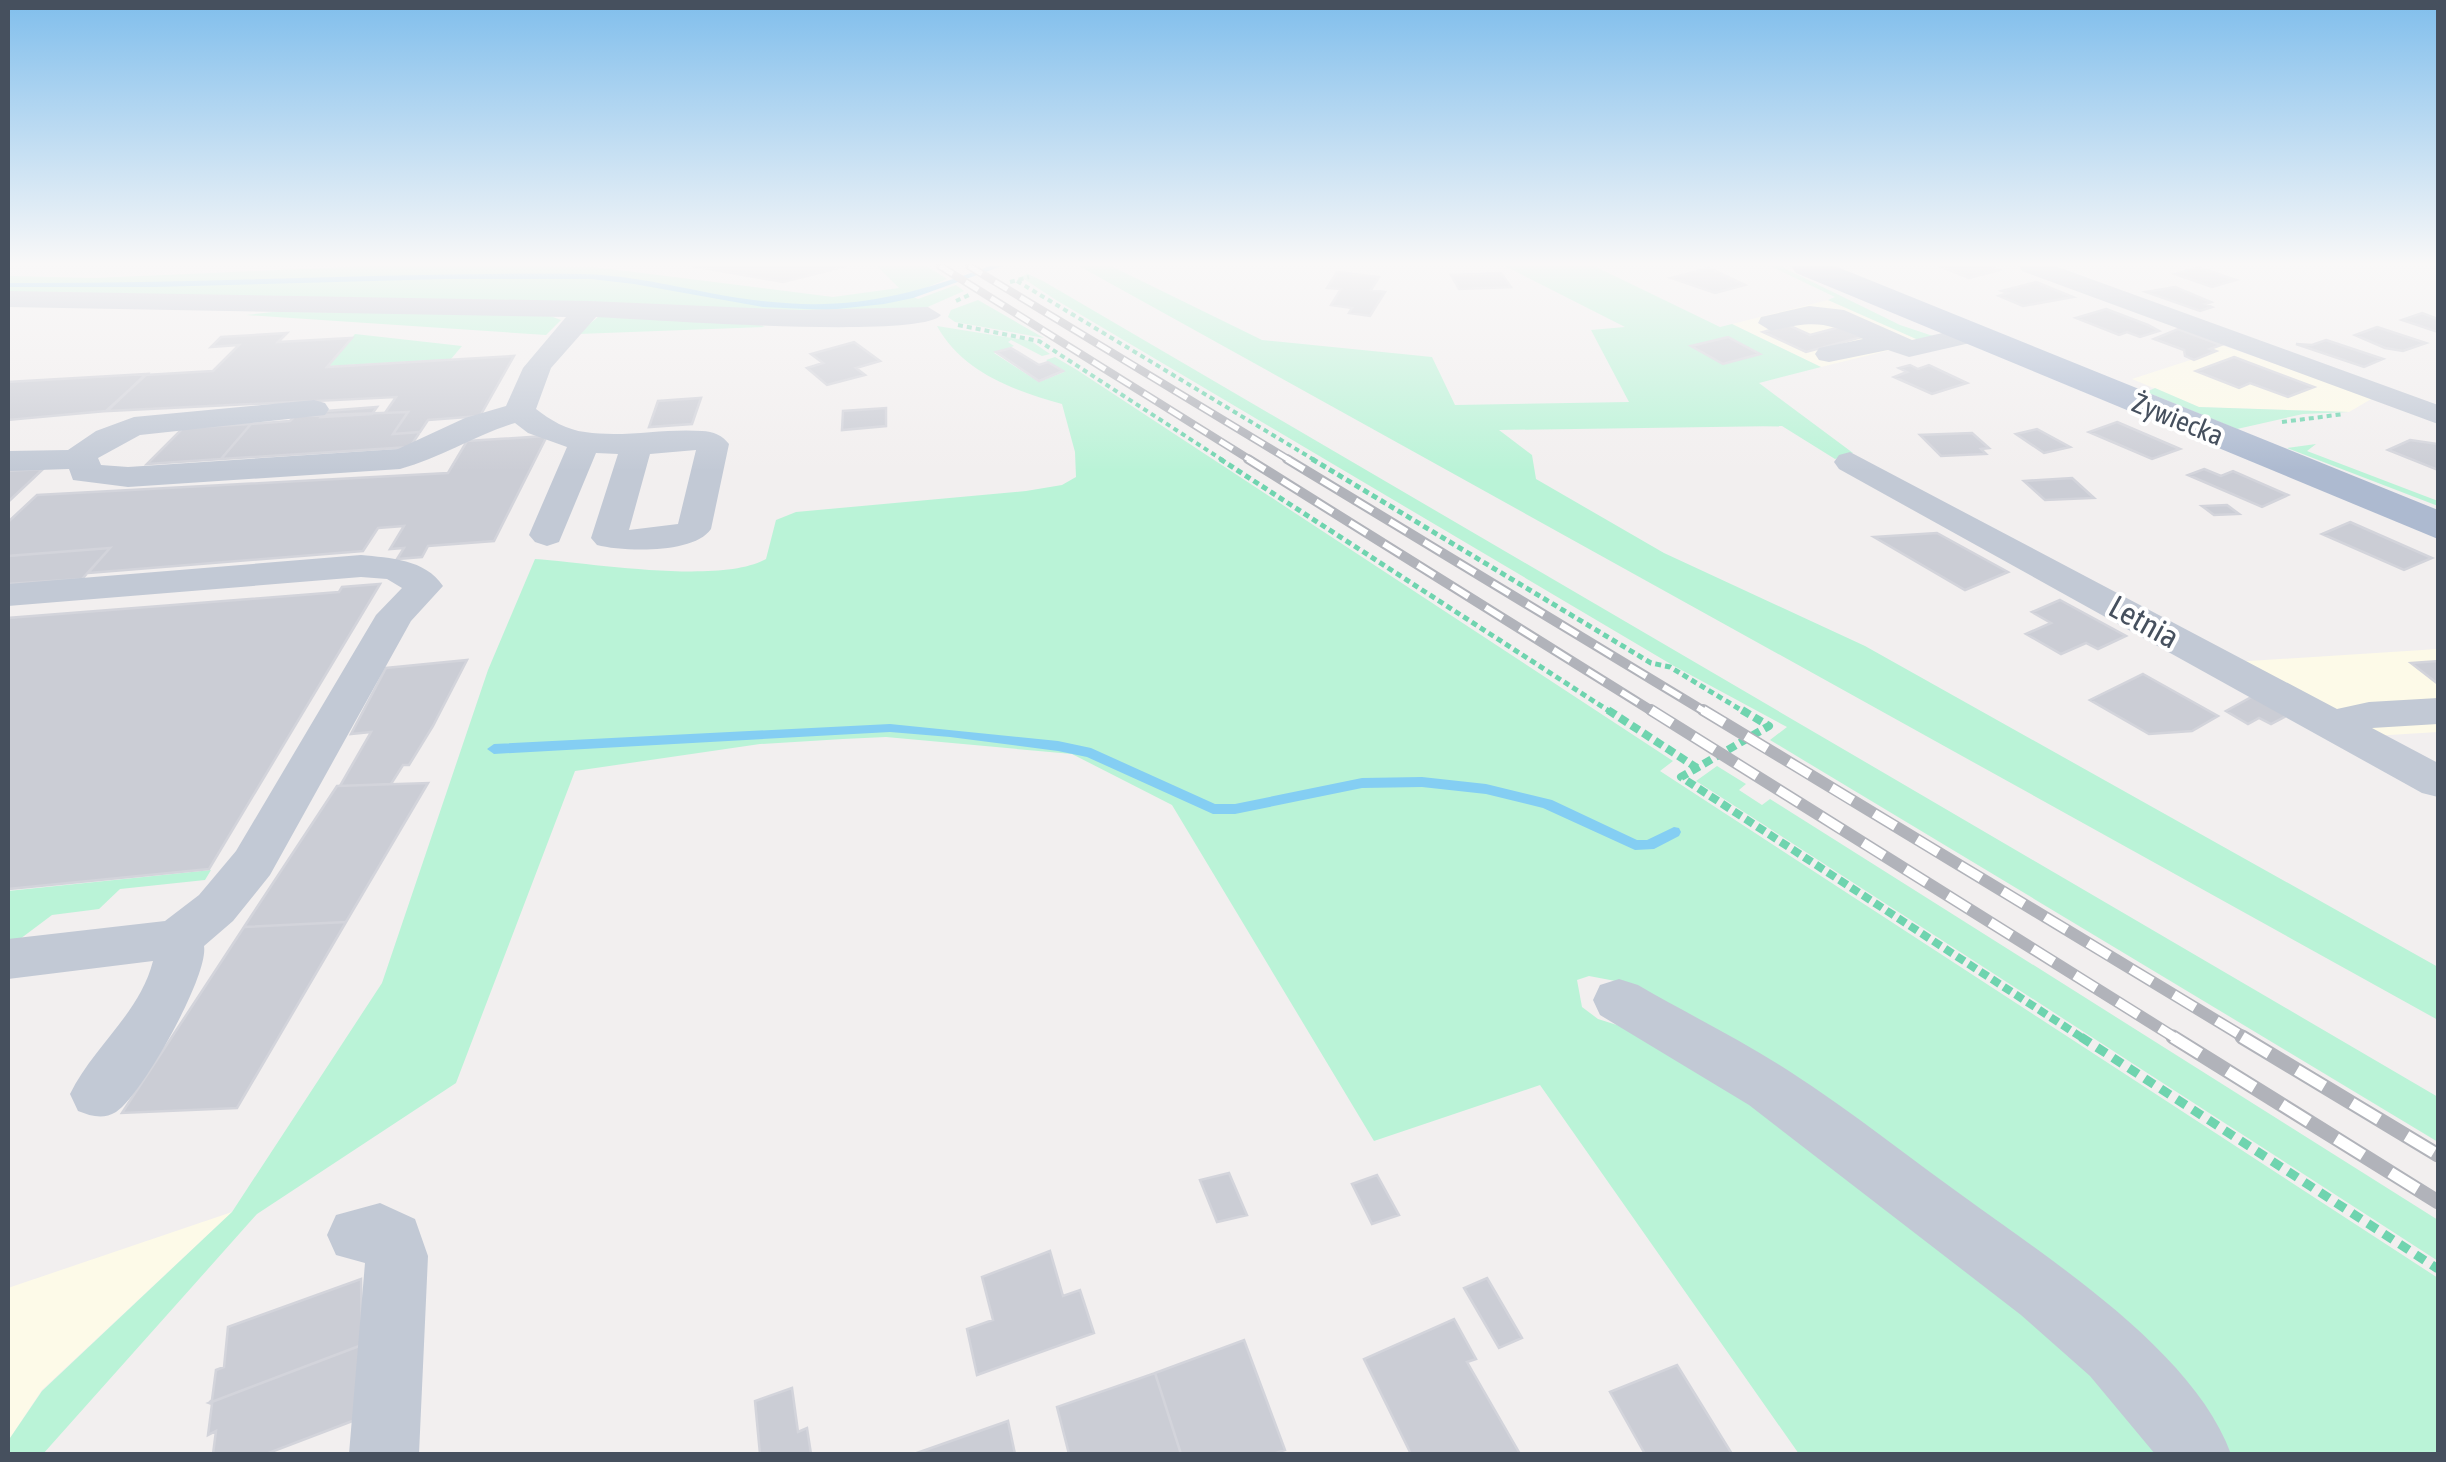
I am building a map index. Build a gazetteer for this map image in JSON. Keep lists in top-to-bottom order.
{
  "streets": {
    "main road": ["Żywiecka"],
    "street": ["Letnia"]
  }
}
